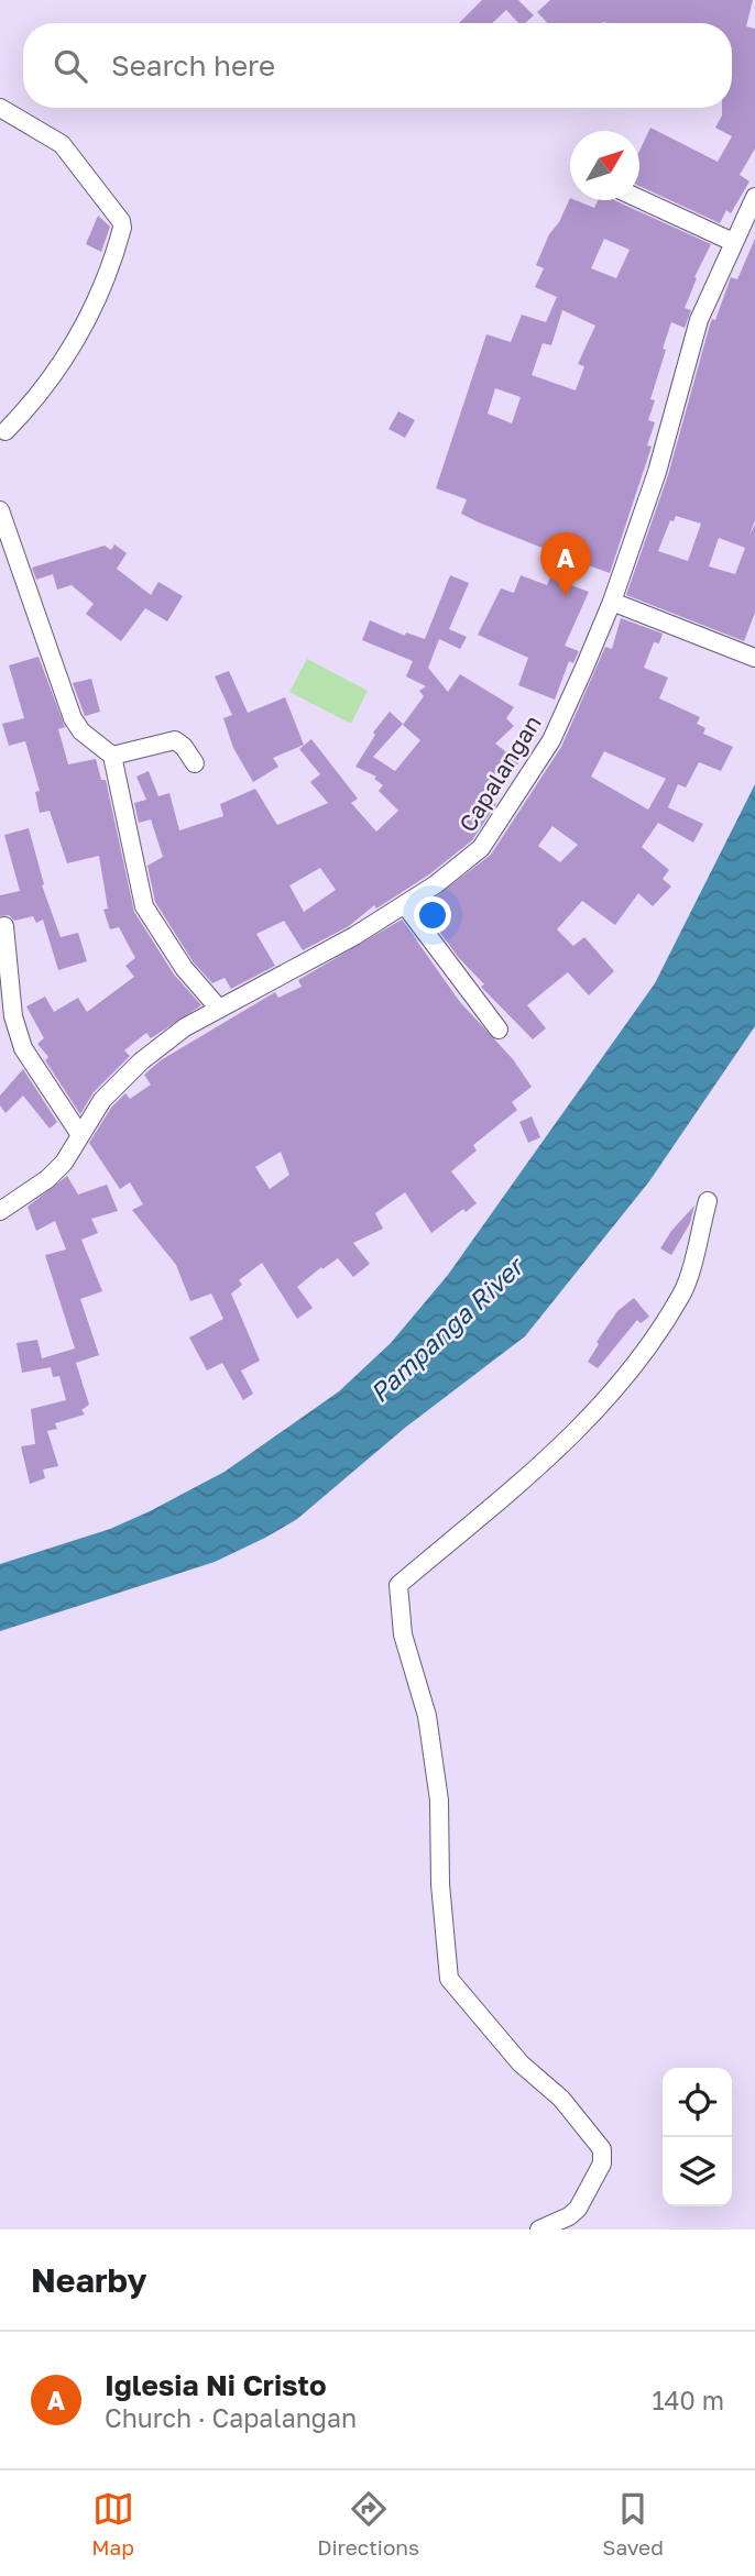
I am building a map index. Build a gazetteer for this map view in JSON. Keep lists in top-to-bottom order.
{
  "streets": {
    "street": ["Capalangan"]
  },
  "water": ["Pampanga River"],
  "north": "top right",
  "page": {
    "search": "Search here",
    "pins": "A",
    "heading": "Nearby",
    "list": [
      {
        "mark": "A",
        "name": "Iglesia Ni Cristo",
        "note": "Church · Capalangan",
        "value": "140 m"
      }
    ],
    "nav": ["Map", "Directions", "Saved"]
  }
}
